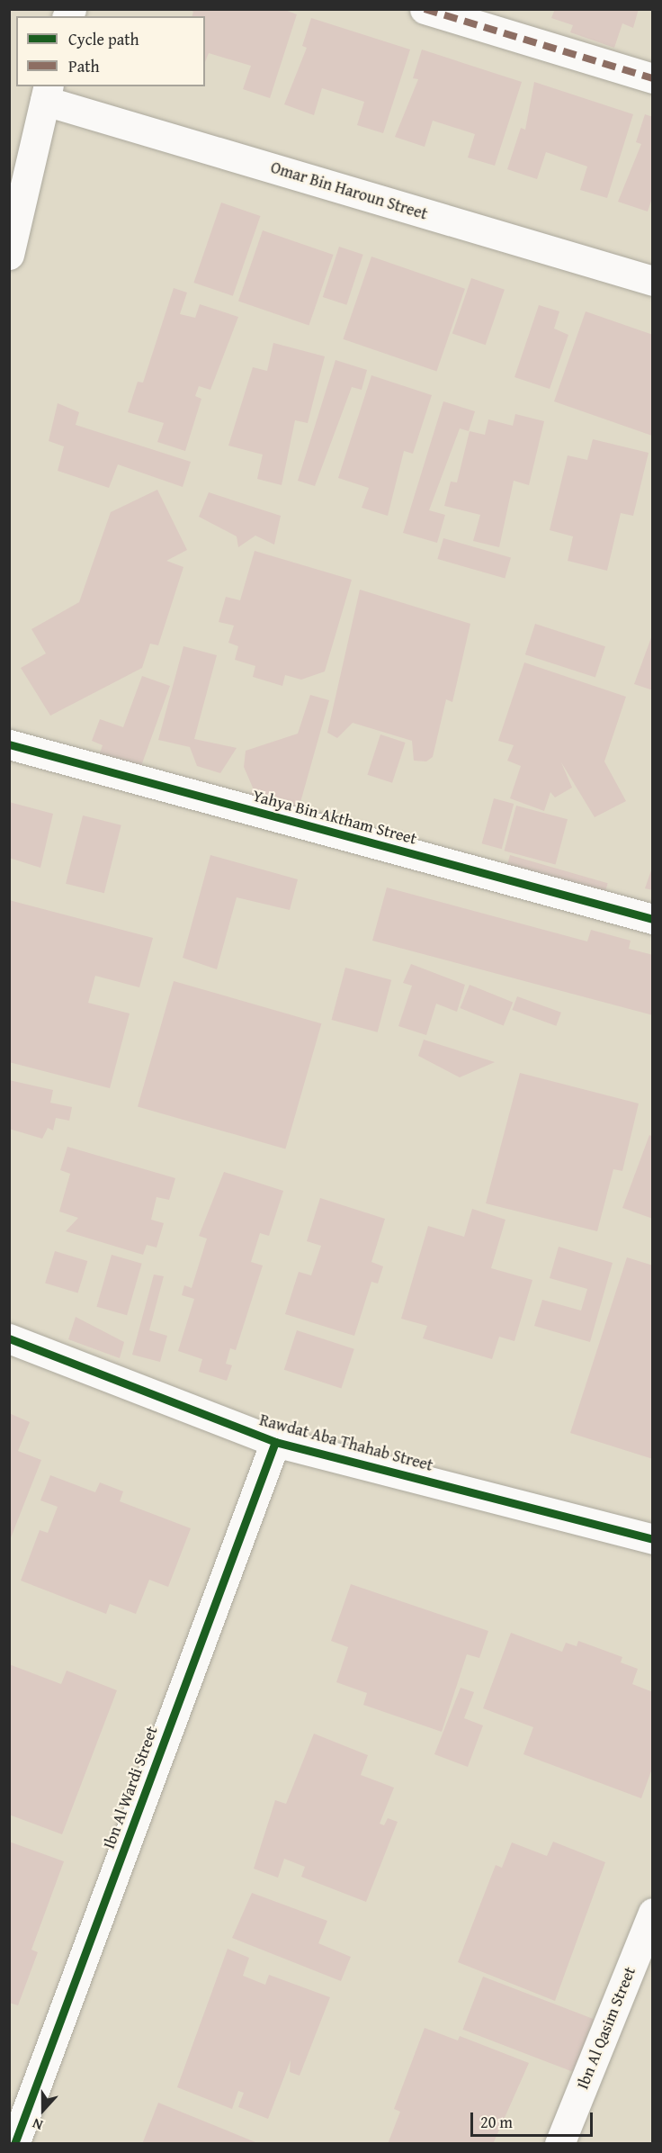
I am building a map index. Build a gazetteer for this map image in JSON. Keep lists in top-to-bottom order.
{
  "streets": {
    "street": [
      "Omar Bin Haroun Street",
      "Yahya Bin Aktham Street",
      "Rawdat Aba Thahab Street",
      "Ibn Al Wardi Street",
      "Ibn Al Qasim Street"
    ]
  },
  "crossings": [
    ["Rawdat Aba Thahab Street", "Ibn Al Wardi Street"]
  ],
  "legend": ["Cycle path", "Path"],
  "scale_bar": "20 m",
  "north": "bottom"
}
